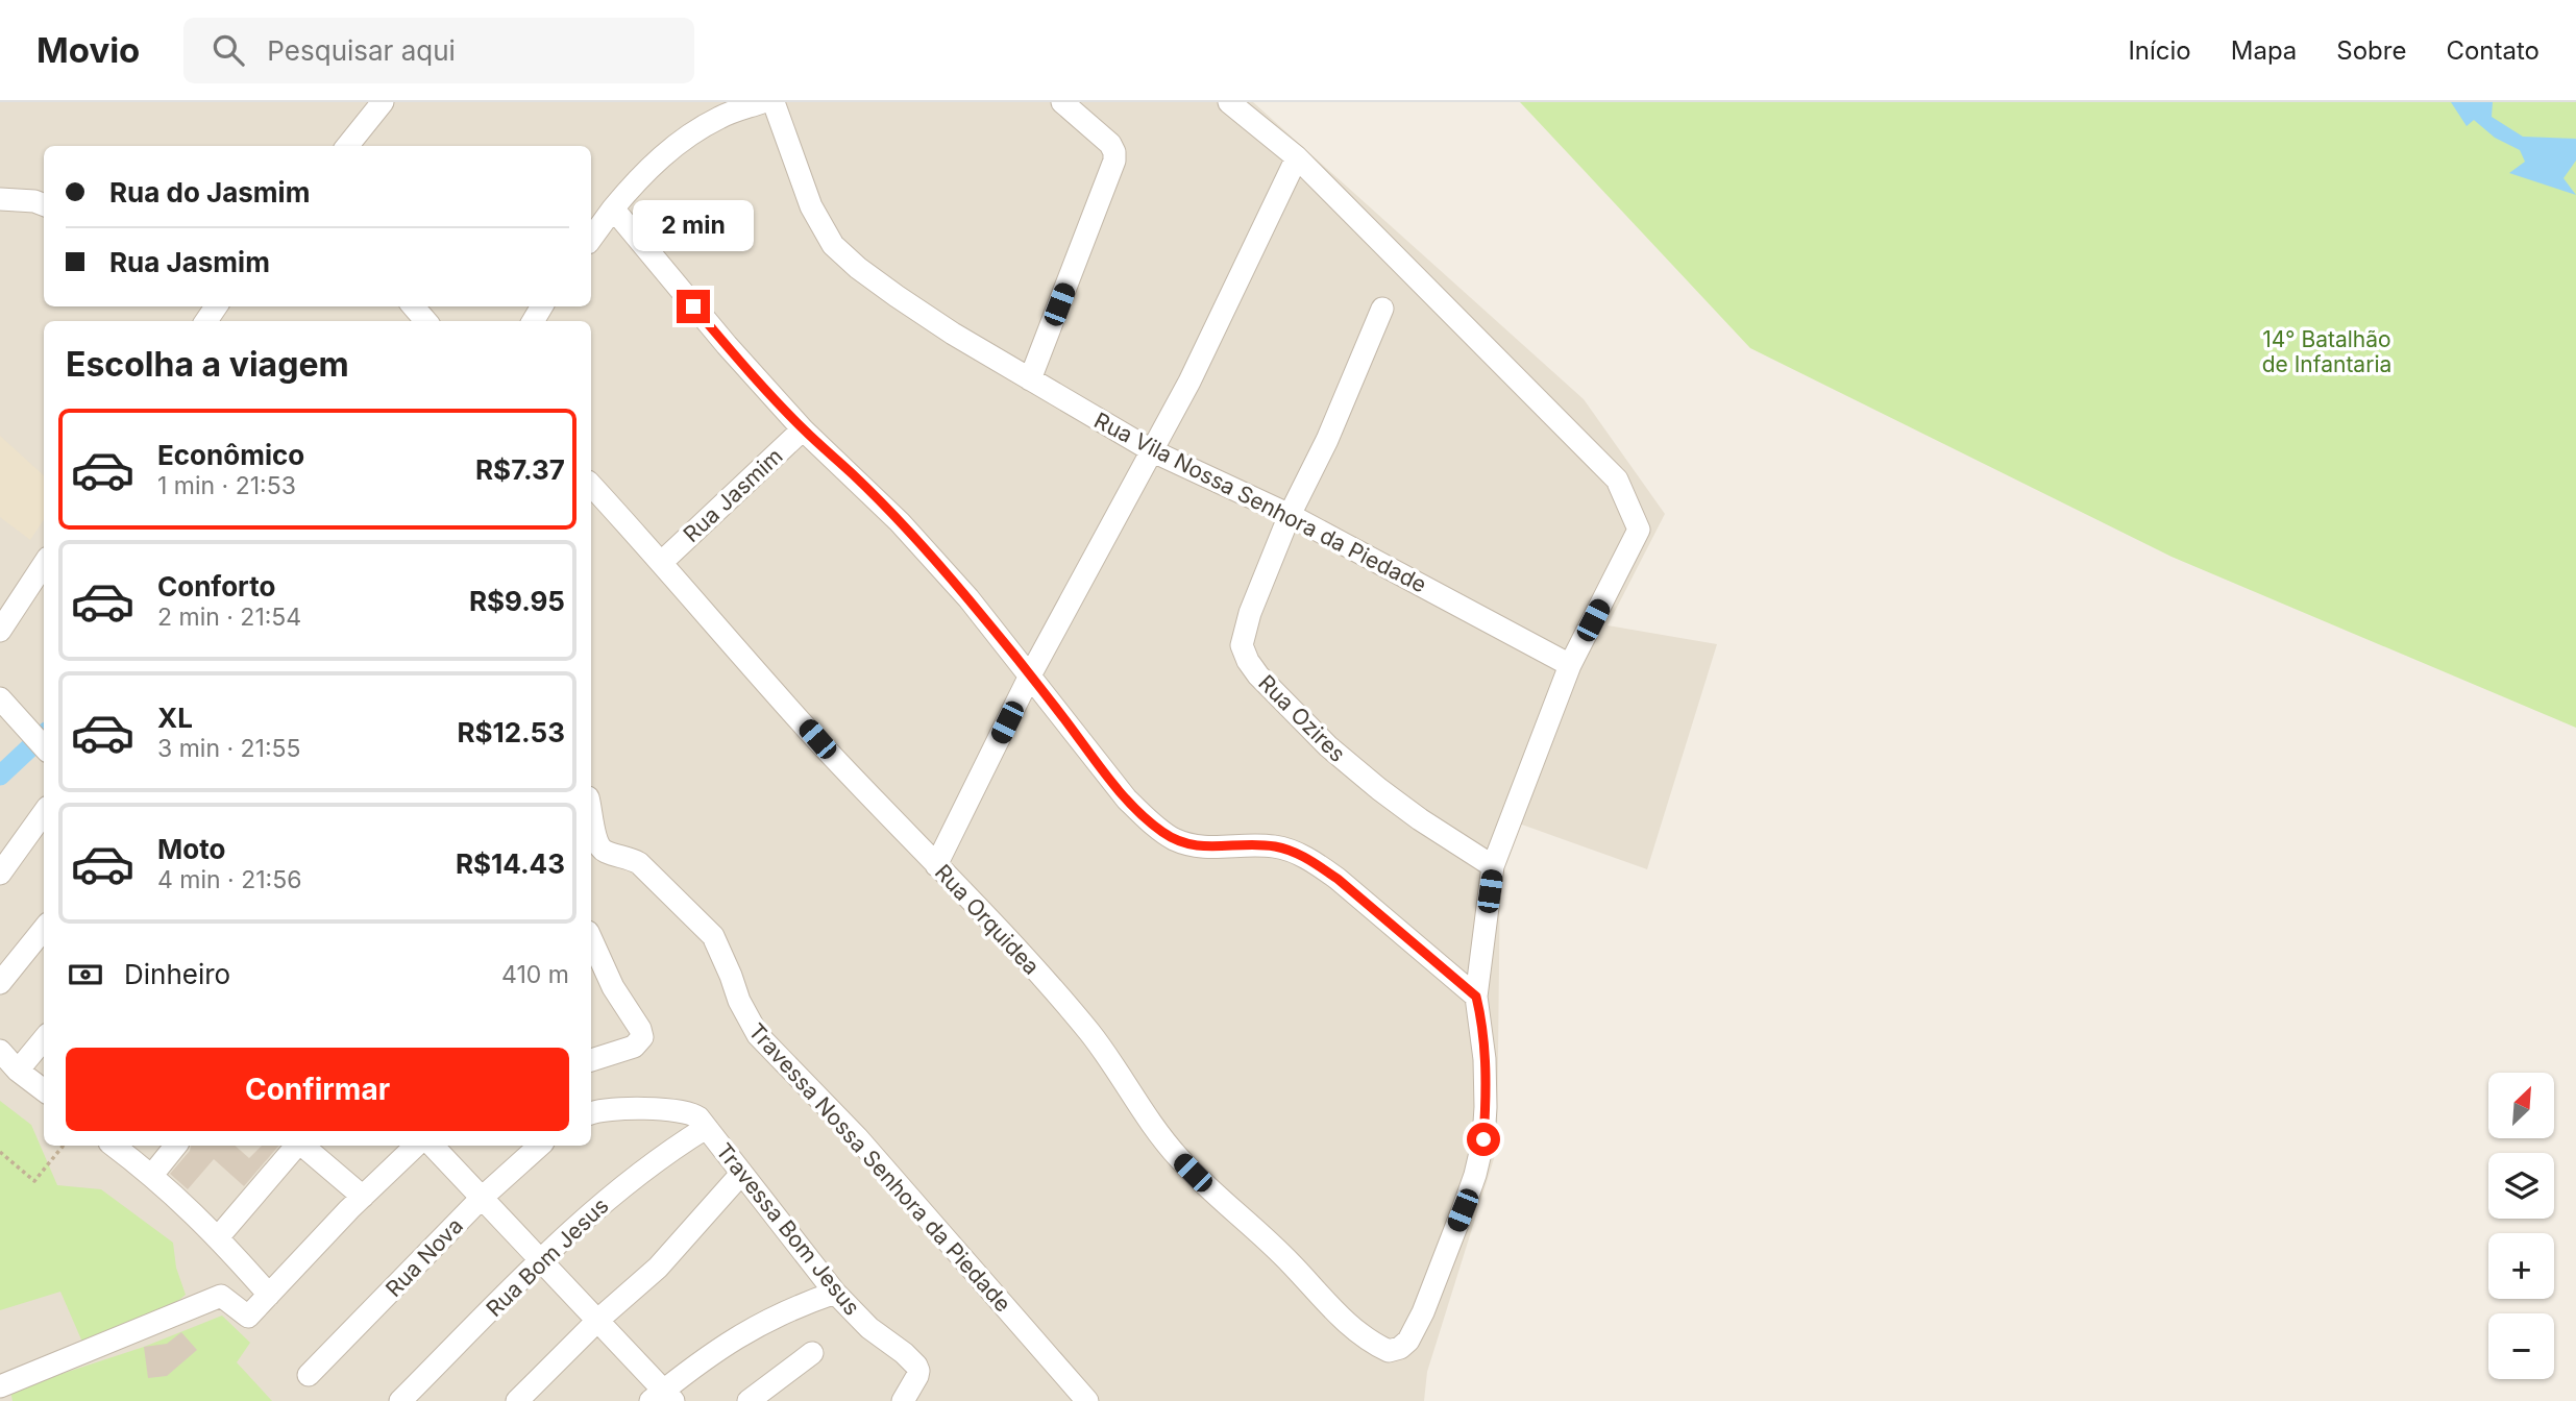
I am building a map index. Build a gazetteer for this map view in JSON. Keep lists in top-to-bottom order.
{
  "streets": {
    "street": [
      "Rua Jasmim",
      "Rua Vila Nossa Senhora da Piedade",
      "Rua Ozires",
      "Rua Orquidea",
      "Travessa Nossa Senhora da Piedade",
      "Travessa Bom Jesus",
      "Rua Nova",
      "Rua Bom Jesus"
    ]
  },
  "crossings": [
    ["Rua Jasmim", "Rua Orquidea"],
    ["Rua Vila Nossa Senhora da Piedade", "Rua Ozires"],
    ["Travessa Bom Jesus", "Rua Bom Jesus"]
  ],
  "parks": ["14° Batalhão de Infantaria"],
  "north": "top right",
  "page": {
    "header": "Movio",
    "search": "Pesquisar aqui",
    "nav": [
      "Início",
      "Mapa",
      "Sobre",
      "Contato"
    ],
    "banner": ["Rua do Jasmim", "Rua Jasmim"],
    "bubble": "2 min",
    "heading": "Escolha a viagem",
    "list": [
      {
        "name": "Econômico",
        "note": "1 min · 21:53",
        "value": "R$7.37"
      },
      {
        "name": "Conforto",
        "note": "2 min · 21:54",
        "value": "R$9.95"
      },
      {
        "name": "XL",
        "note": "3 min · 21:55",
        "value": "R$12.53"
      },
      {
        "name": "Moto",
        "note": "4 min · 21:56",
        "value": "R$14.43"
      }
    ],
    "pay": ["Dinheiro", "410 m"],
    "buttons": "Confirmar",
    "map_buttons": ["+", "−"]
  }
}
